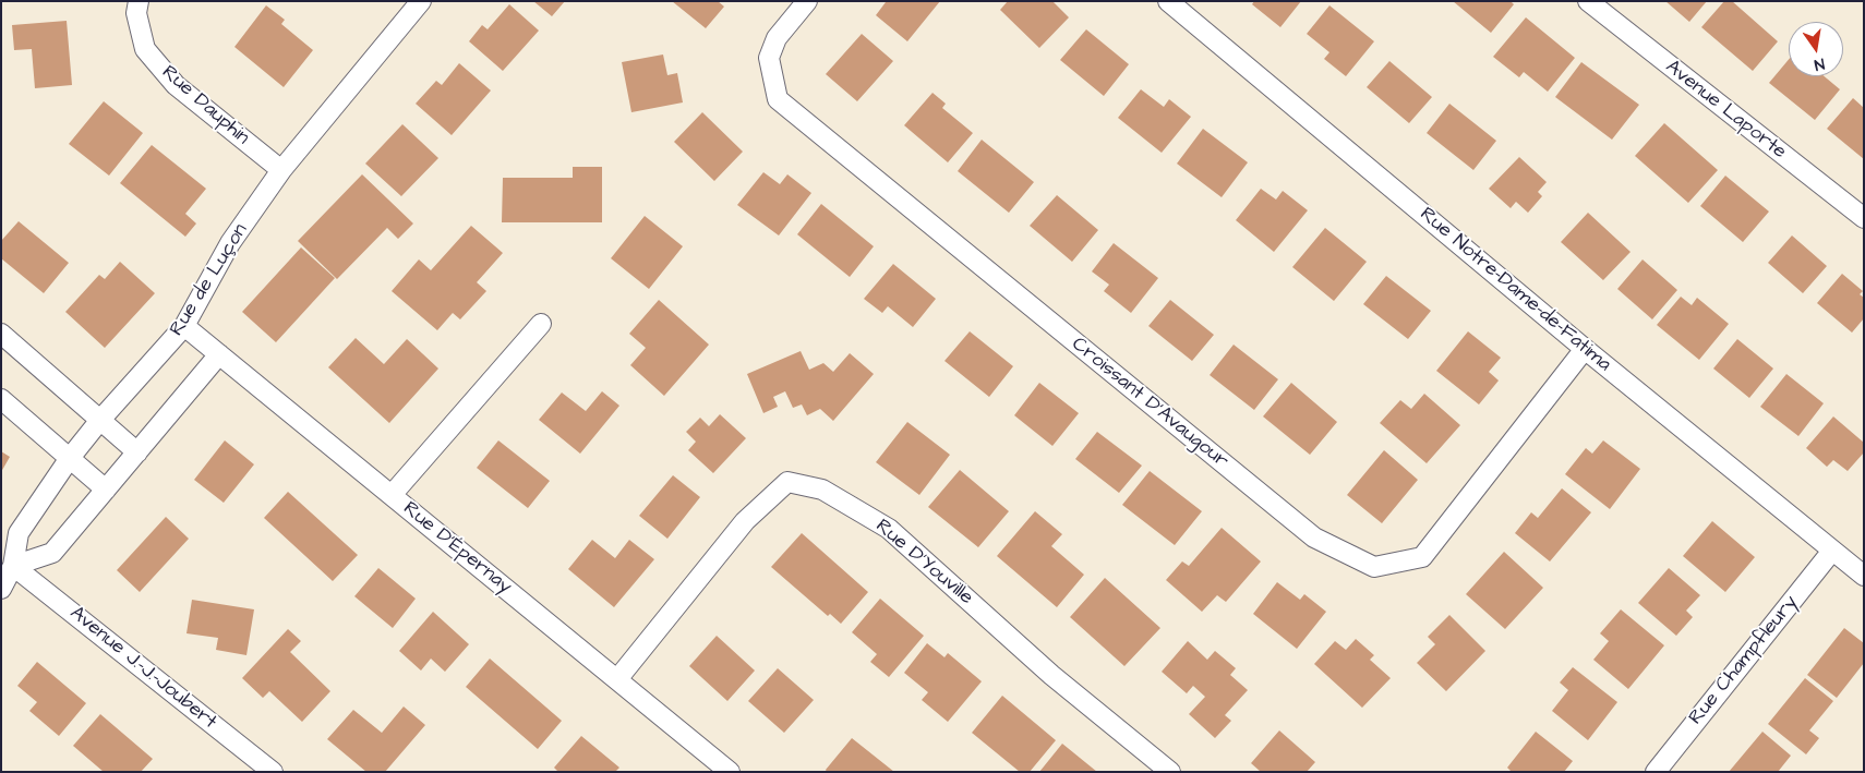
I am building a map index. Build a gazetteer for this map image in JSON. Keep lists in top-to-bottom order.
{
  "streets": {
    "street": [
      "Rue Dauphin",
      "Avenue Laporte",
      "Rue de Luçon",
      "Rue Notre-Dame-de-Fatima",
      "Croissant D'Avaugour",
      "Rue D'Épernay",
      "Rue D'Youville",
      "Rue Champfleury",
      "Avenue J.-J.-Joubert"
    ]
  },
  "crossings": [
    ["Rue Dauphin", "Rue de Luçon"],
    ["Rue de Luçon", "Rue D'Épernay"],
    ["Rue de Luçon", "Avenue J.-J.-Joubert"],
    ["Rue Notre-Dame-de-Fatima", "Croissant D'Avaugour"],
    ["Rue Notre-Dame-de-Fatima", "Rue Champfleury"],
    ["Rue D'Épernay", "Rue D'Youville"]
  ],
  "north": "bottom"
}
